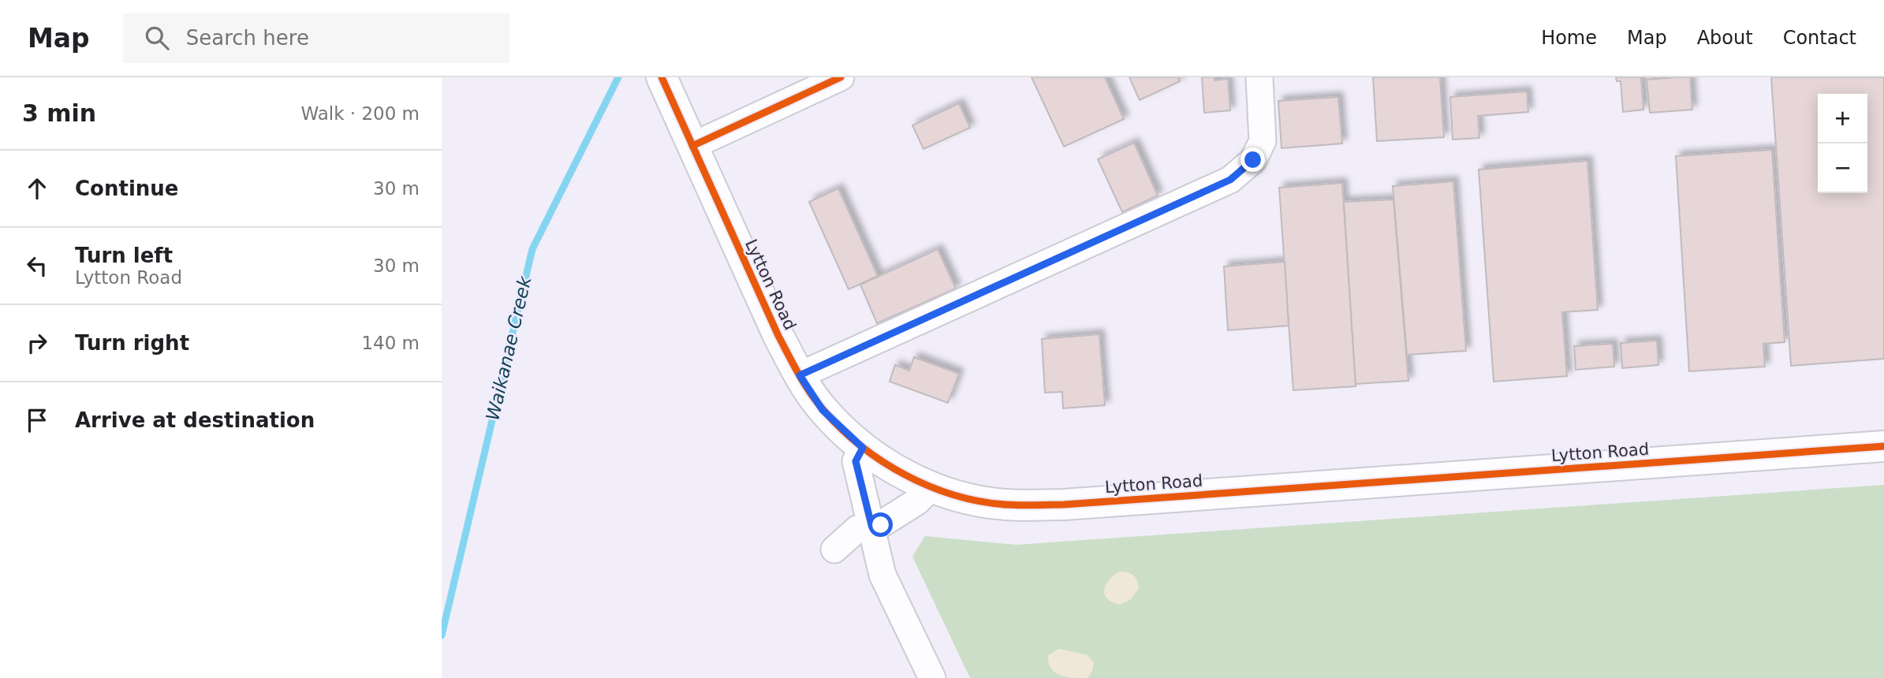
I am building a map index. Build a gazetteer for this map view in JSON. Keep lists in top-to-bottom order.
{
  "streets": {
    "main road": ["Lytton Road"]
  },
  "water": ["Waikanae Creek"],
  "page": {
    "header": "Map",
    "search": "Search here",
    "nav": [
      "Home",
      "Map",
      "About",
      "Contact"
    ],
    "heading": ["3 min", "Walk · 200 m"],
    "map_buttons": ["+", "−"],
    "list": [
      ["Continue", "30 m"],
      ["Turn left", "Lytton Road", "30 m"],
      ["Turn right", "140 m"],
      "Arrive at destination"
    ]
  }
}
